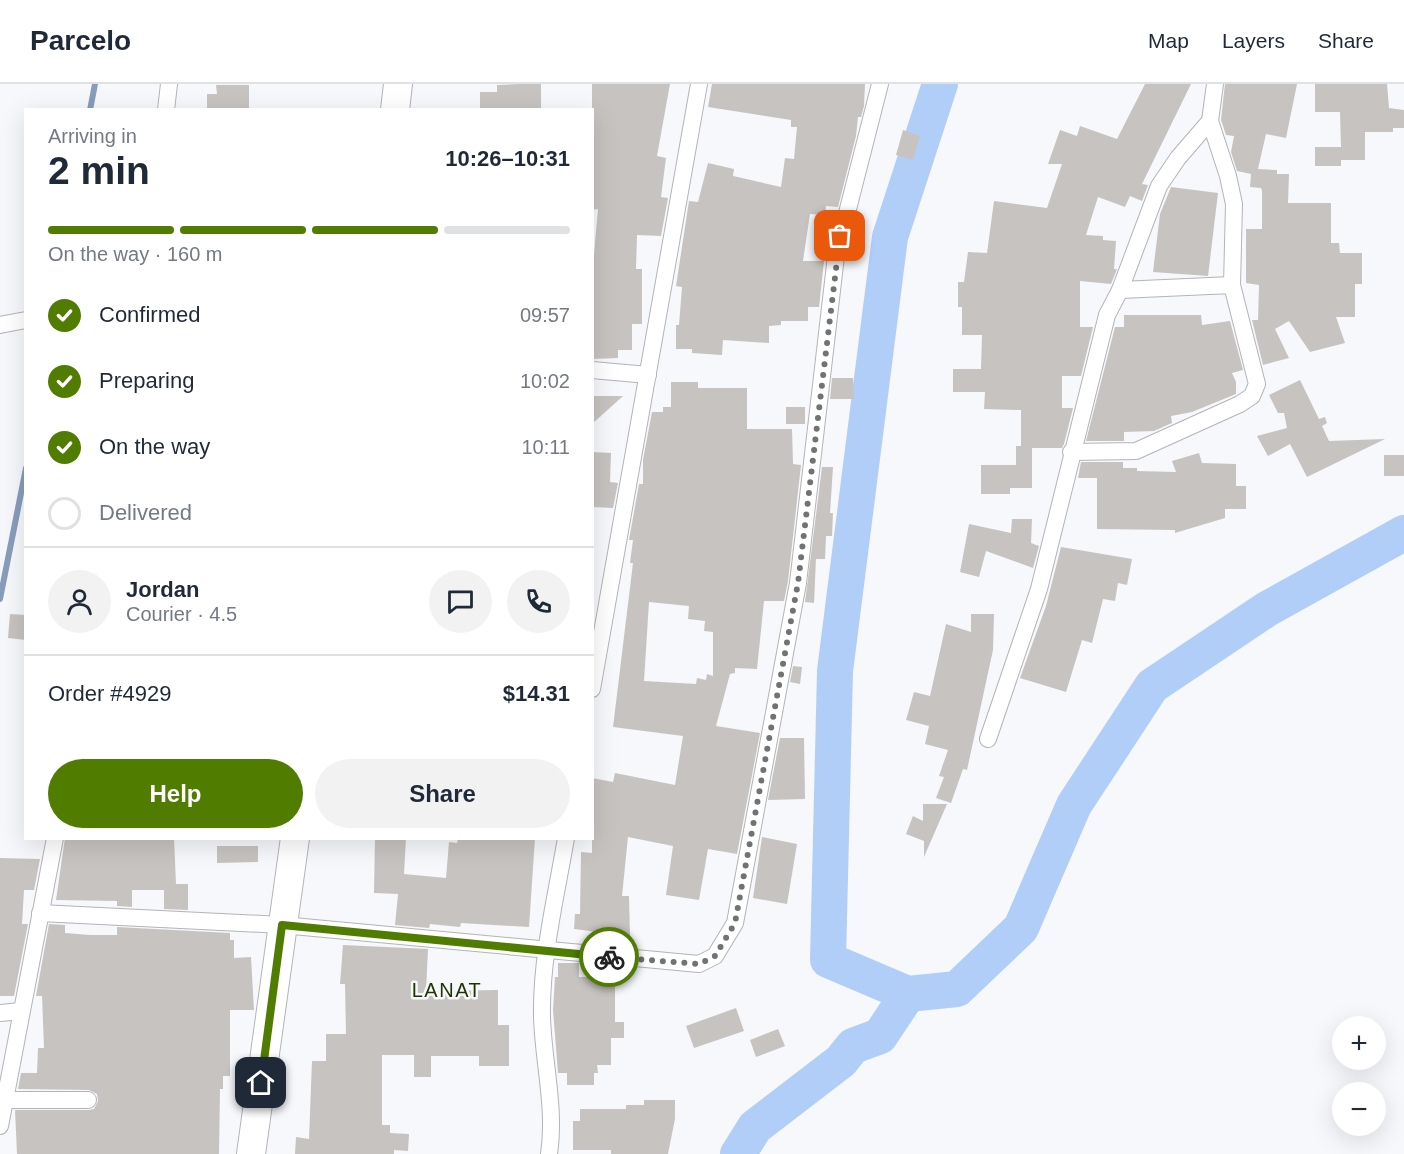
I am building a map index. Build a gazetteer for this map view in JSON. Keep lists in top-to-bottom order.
{
  "districts": ["LANAT"],
  "page": {
    "header": "Parcelo",
    "nav": ["Map", "Layers", "Share"],
    "heading": ["2 min", "Arriving in", "10:26–10:31"],
    "panel": [
      "Jordan",
      "Courier · 4.5",
      "Order #4929",
      "$14.31"
    ],
    "bar": "On the way · 160 m",
    "list": [
      ["Confirmed", "09:57"],
      ["Preparing", "10:02"],
      ["On the way", "10:11"],
      "Delivered"
    ],
    "buttons": ["Help", "Share"],
    "map_buttons": ["+", "−"]
  }
}
